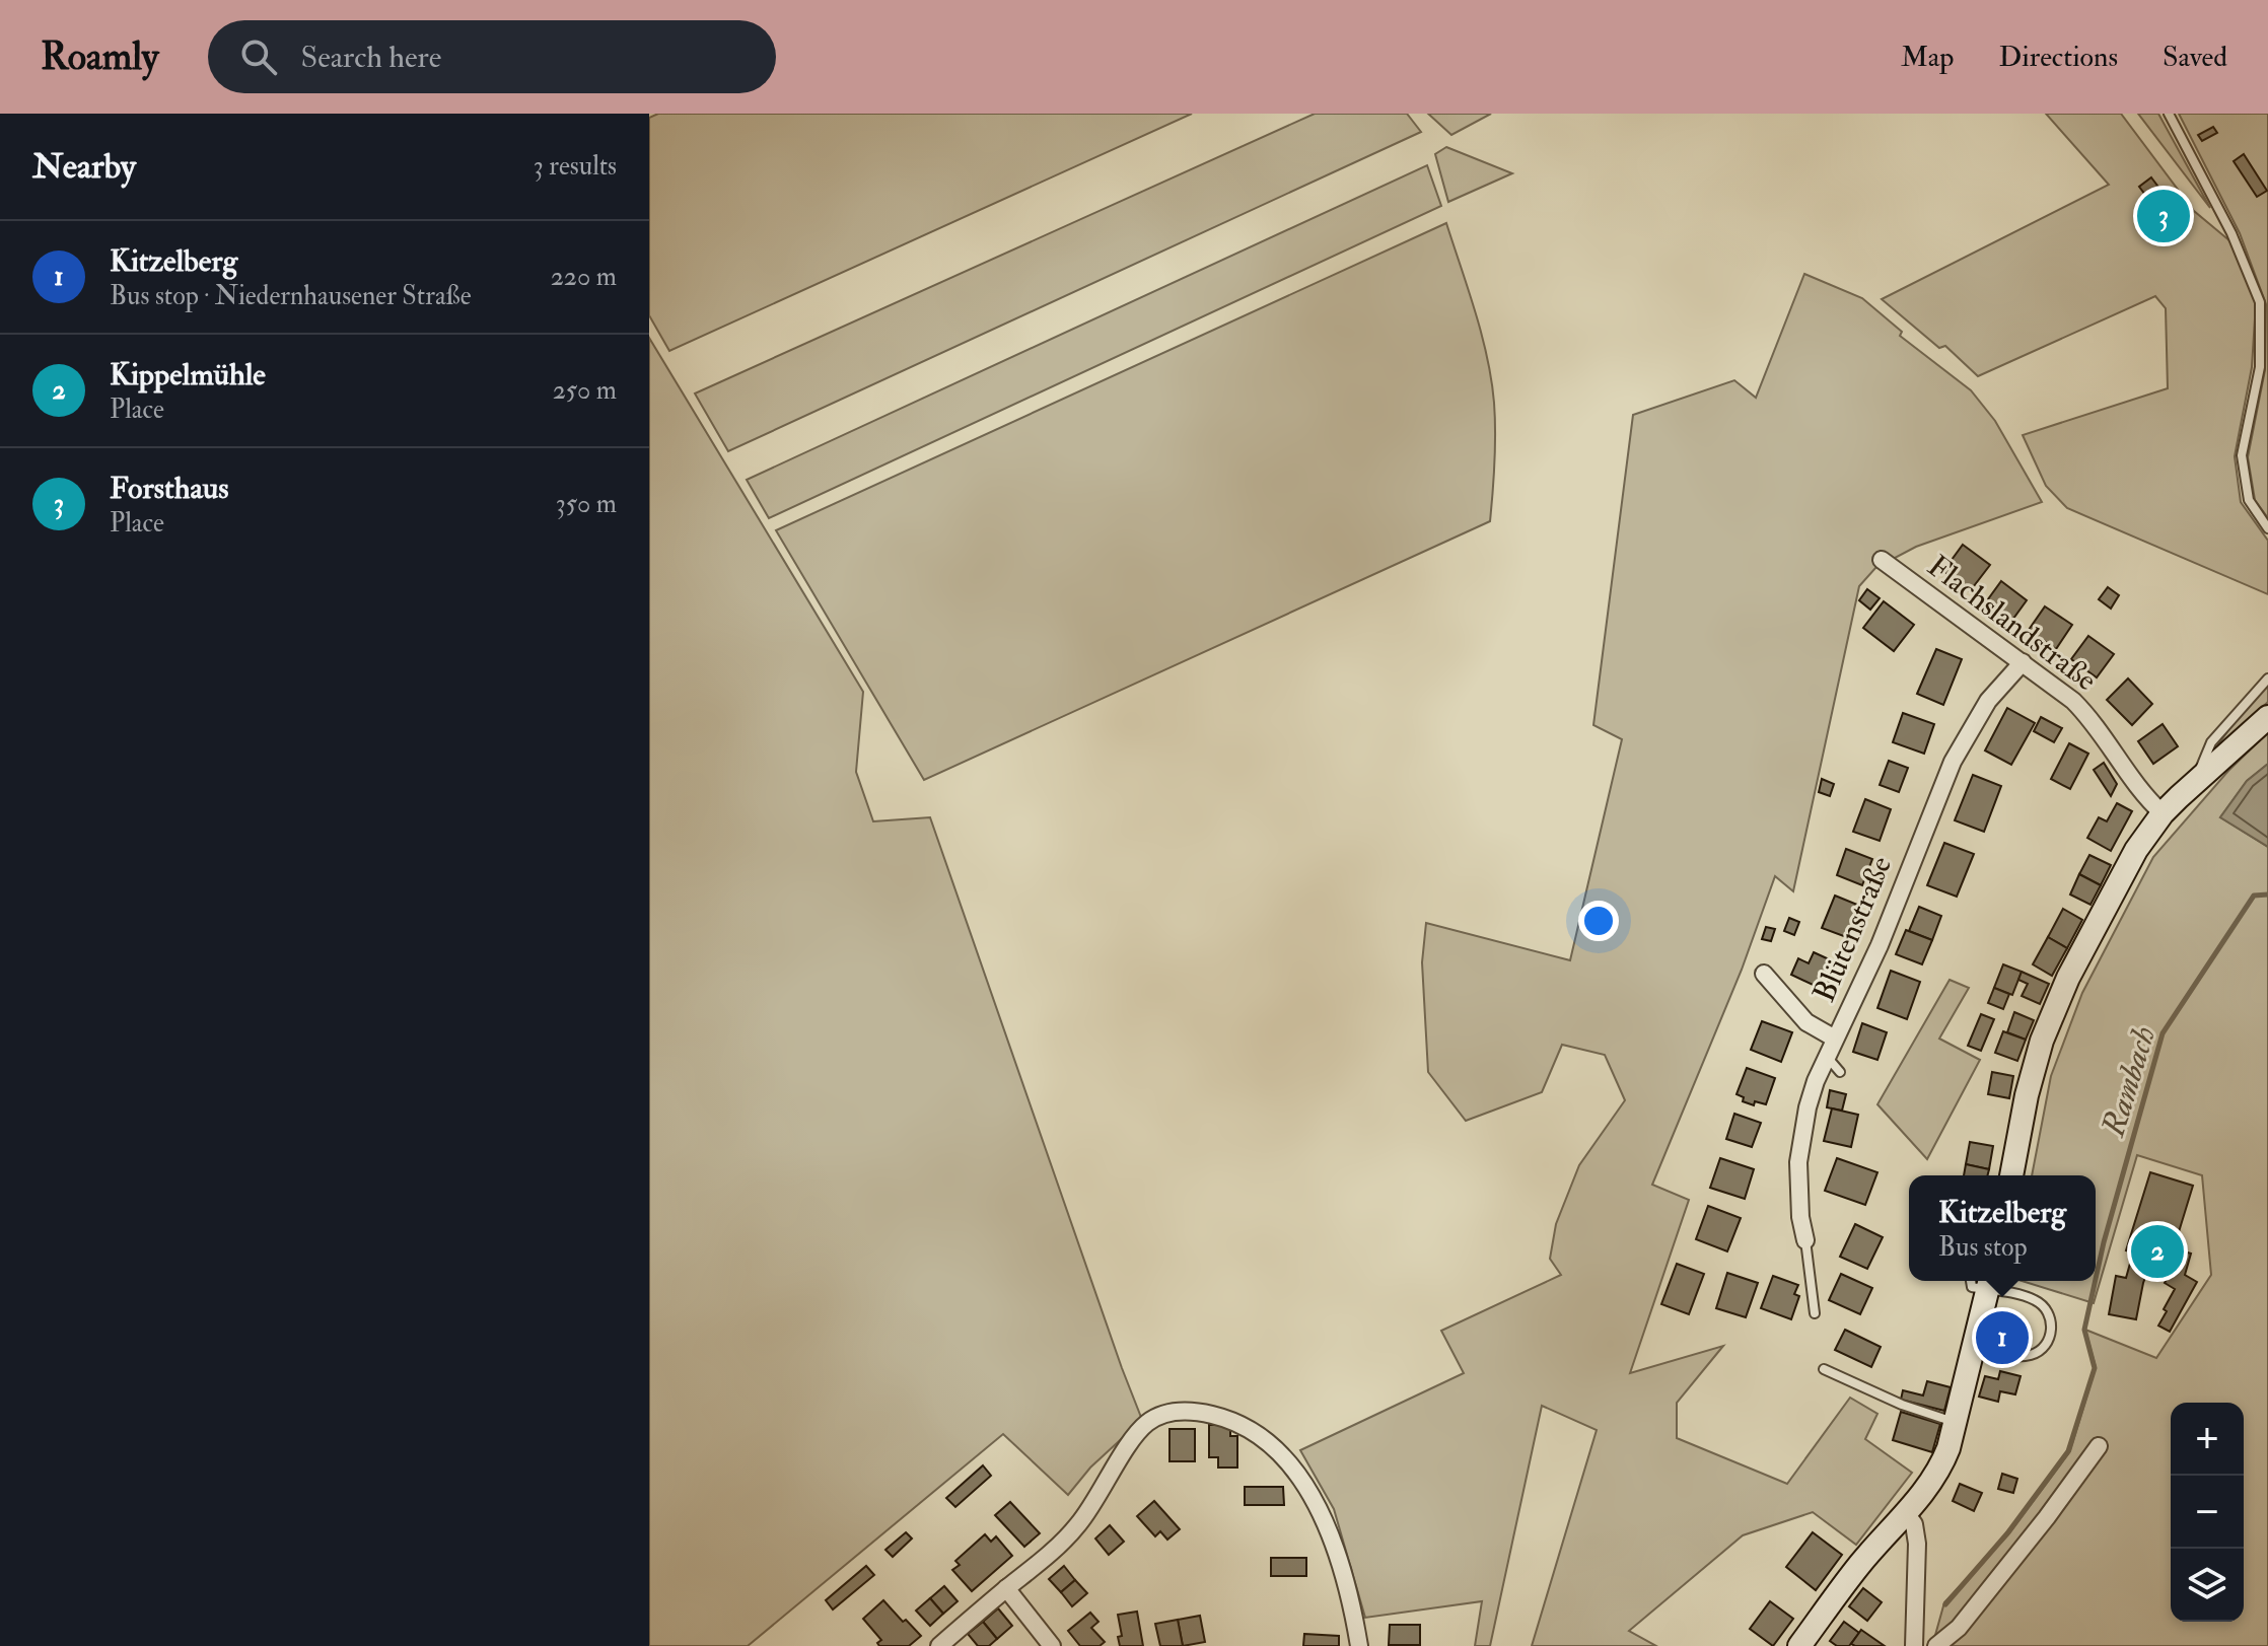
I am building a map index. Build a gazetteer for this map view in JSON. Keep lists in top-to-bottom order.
{
  "streets": {
    "street": ["Flachslandstraße", "Blütenstraße"]
  },
  "crossings": [
    ["Flachslandstraße", "Blütenstraße"]
  ],
  "water": ["Rambach"],
  "page": {
    "header": "Roamly",
    "search": "Search here",
    "nav": ["Map", "Directions", "Saved"],
    "heading": ["Nearby", "3 results"],
    "pins": ["3", "2", "1"],
    "list": [
      {
        "mark": "1",
        "name": "Kitzelberg",
        "note": "Bus stop · Niedernhausener Straße",
        "value": "220 m"
      },
      {
        "mark": "2",
        "name": "Kippelmühle",
        "note": "Place",
        "value": "250 m"
      },
      {
        "mark": "3",
        "name": "Forsthaus",
        "note": "Place",
        "value": "350 m"
      }
    ],
    "popup": ["Kitzelberg", "Bus stop"],
    "map_buttons": ["+", "−"]
  }
}
